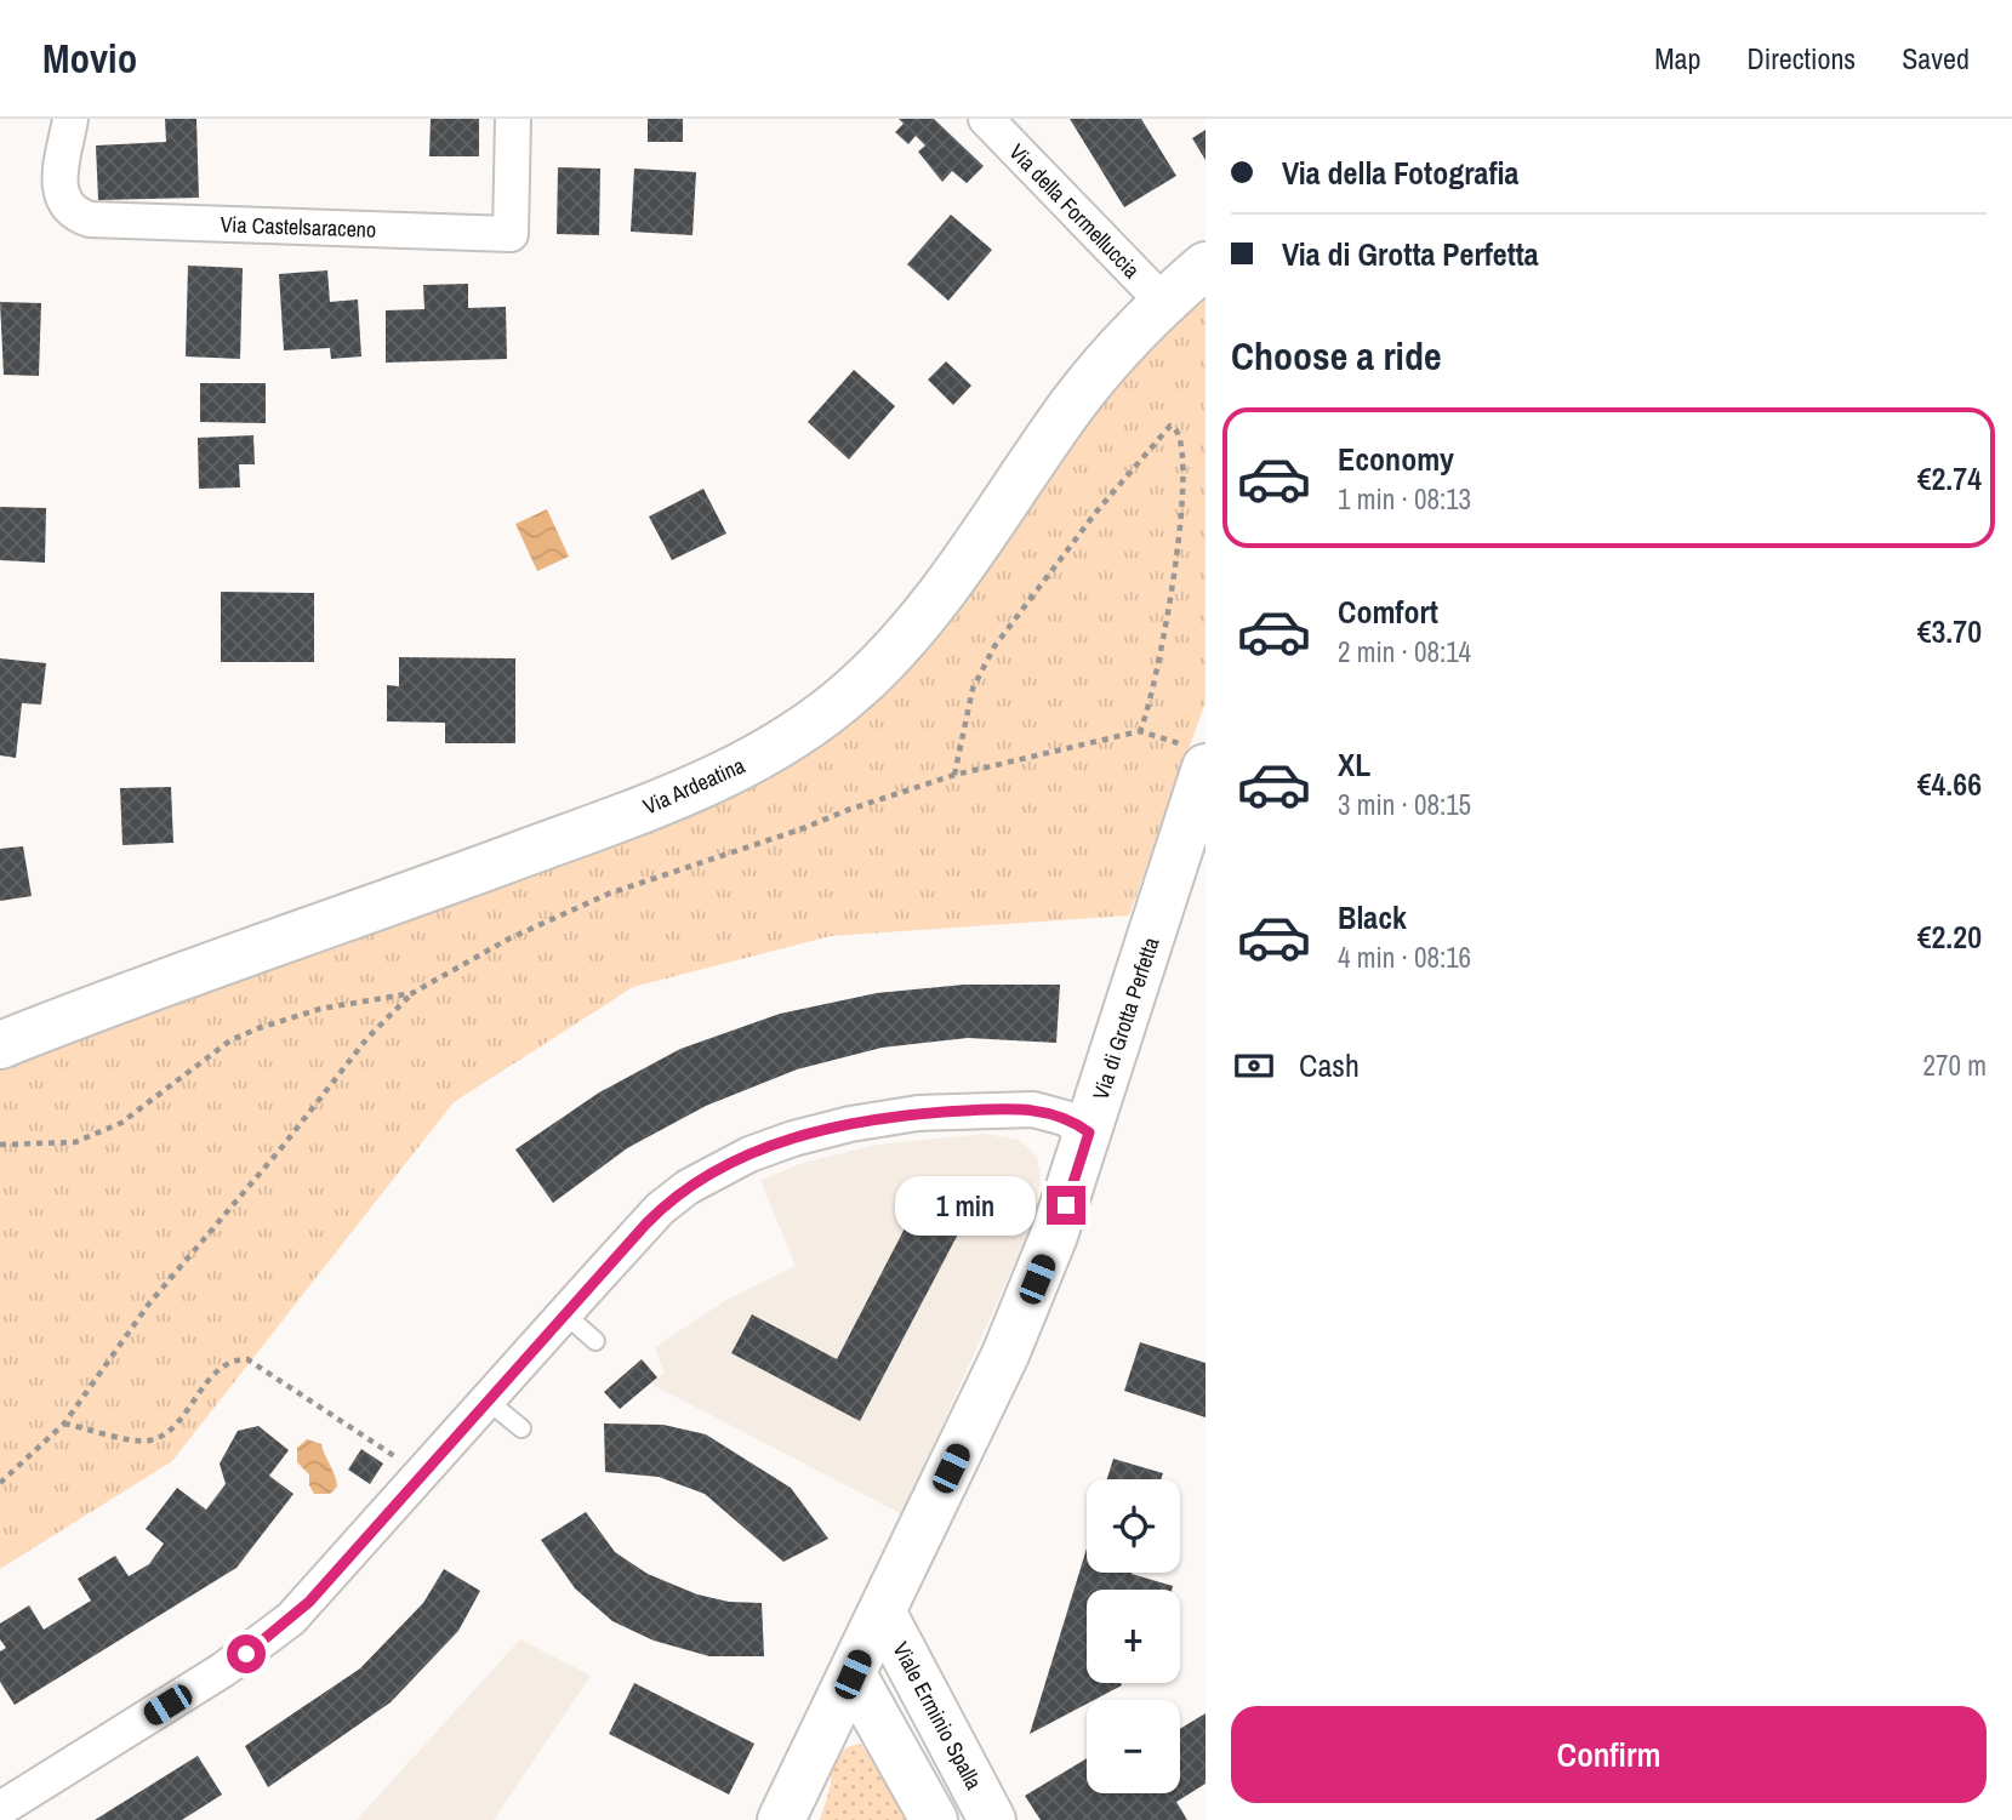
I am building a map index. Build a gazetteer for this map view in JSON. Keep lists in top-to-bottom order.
{
  "streets": {
    "main road": ["Via Ardeatina", "Via di Grotta Perfetta", "Viale Erminio Spalla"],
    "street": ["Via della Formelluccia", "Via Castelsaraceno"]
  },
  "crossings": [
    ["Via della Formelluccia", "Via Ardeatina"],
    ["Via di Grotta Perfetta", "Viale Erminio Spalla"]
  ],
  "page": {
    "header": "Movio",
    "nav": ["Map", "Directions", "Saved"],
    "banner": ["Via della Fotografia", "Via di Grotta Perfetta"],
    "heading": "Choose a ride",
    "list": [
      {
        "name": "Economy",
        "note": "1 min · 08:13",
        "value": "€2.74"
      },
      {
        "name": "Comfort",
        "note": "2 min · 08:14",
        "value": "€3.70"
      },
      {
        "name": "XL",
        "note": "3 min · 08:15",
        "value": "€4.66"
      },
      {
        "name": "Black",
        "note": "4 min · 08:16",
        "value": "€2.20"
      }
    ],
    "pay": ["Cash", "270 m"],
    "bubble": "1 min",
    "map_buttons": ["+", "−"],
    "buttons": "Confirm"
  }
}
